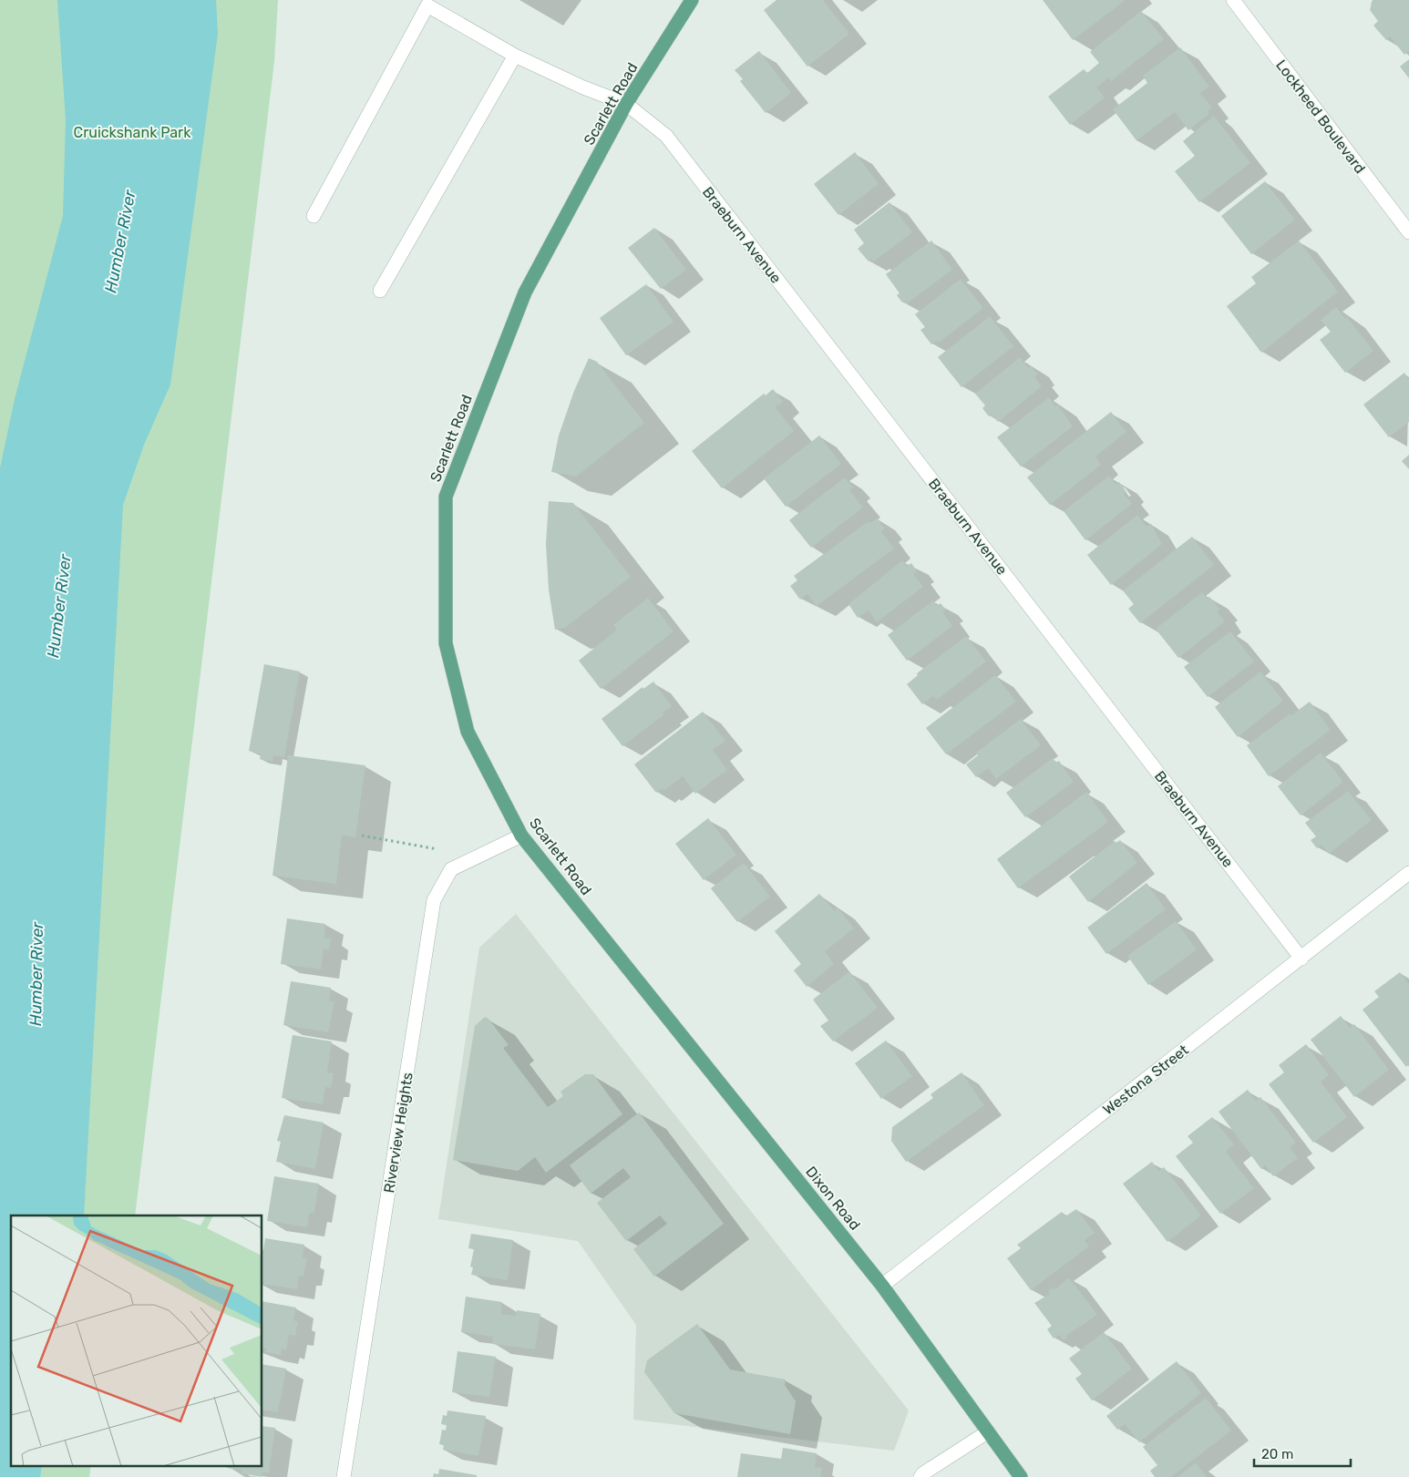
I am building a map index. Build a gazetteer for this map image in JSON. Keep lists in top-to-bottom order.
{
  "streets": {
    "main road": ["Scarlett Road", "Dixon Road"],
    "street": [
      "Lockheed Boulevard",
      "Braeburn Avenue",
      "Westona Street",
      "Riverview Heights"
    ]
  },
  "crossings": [
    ["Scarlett Road", "Braeburn Avenue"],
    ["Scarlett Road", "Riverview Heights"],
    ["Scarlett Road", "Dixon Road"],
    ["Braeburn Avenue", "Westona Street"],
    ["Westona Street", "Dixon Road"]
  ],
  "water": ["Humber River"],
  "parks": ["Cruickshank Park"],
  "scale_bar": "20 m"
}
